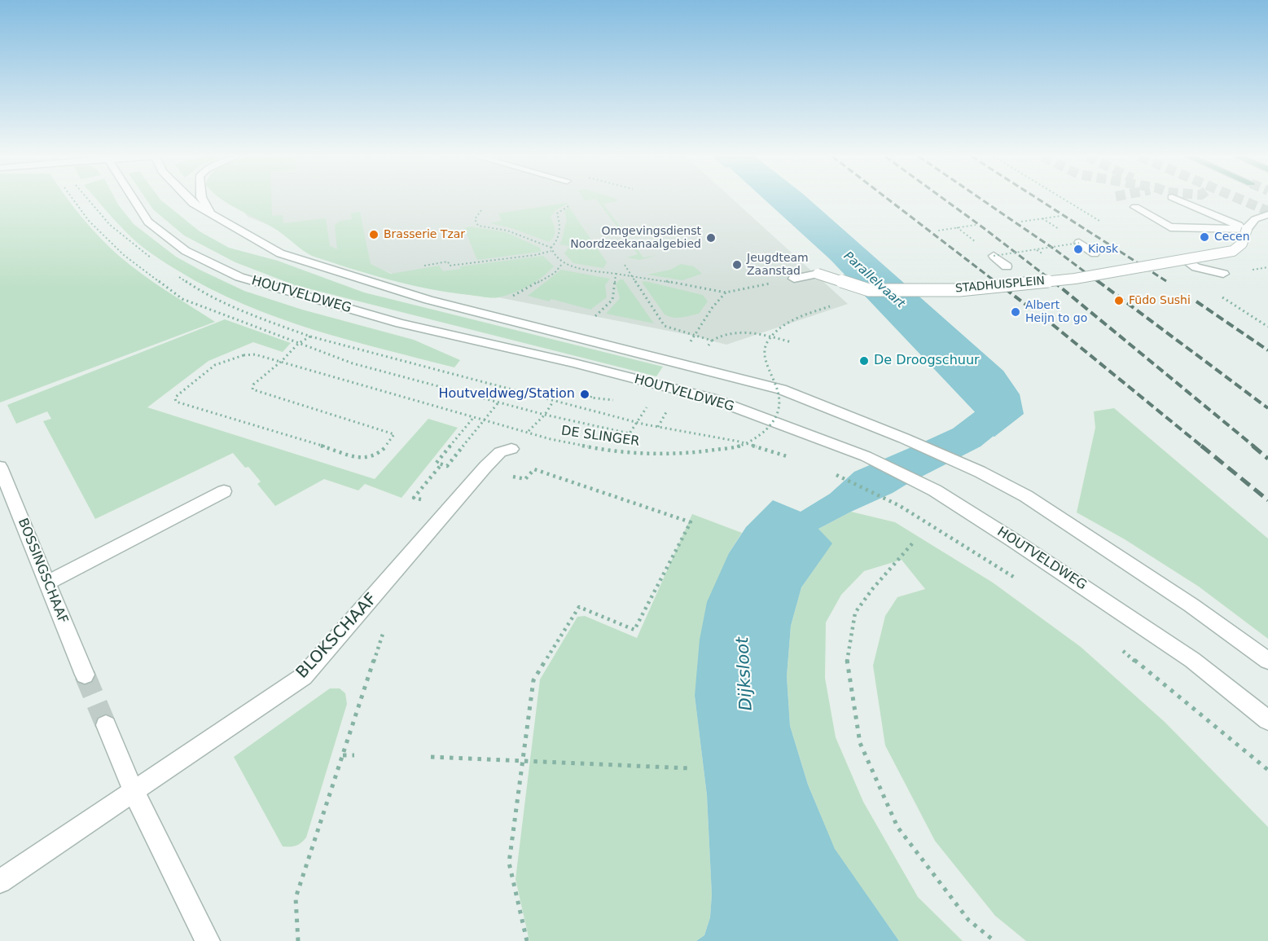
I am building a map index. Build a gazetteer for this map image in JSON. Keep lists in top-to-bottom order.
{
  "streets": {
    "street": [
      "STADHUISPLEIN",
      "HOUTVELDWEG",
      "BOSSINGSCHAAF",
      "BLOKSCHAAF"
    ],
    "path": ["DE SLINGER"]
  },
  "water": ["Parallelvaart", "Dijksloot"],
  "places": [
    "Brasserie Tzar",
    "Cecen",
    "Omgevingsdienst Noordzeekanaalgebied",
    "Kiosk",
    "Jeugdteam Zaanstad",
    "Fūdo Sushi",
    "Albert Heijn to go",
    "De Droogschuur",
    "Houtveldweg/Station"
  ]
}
